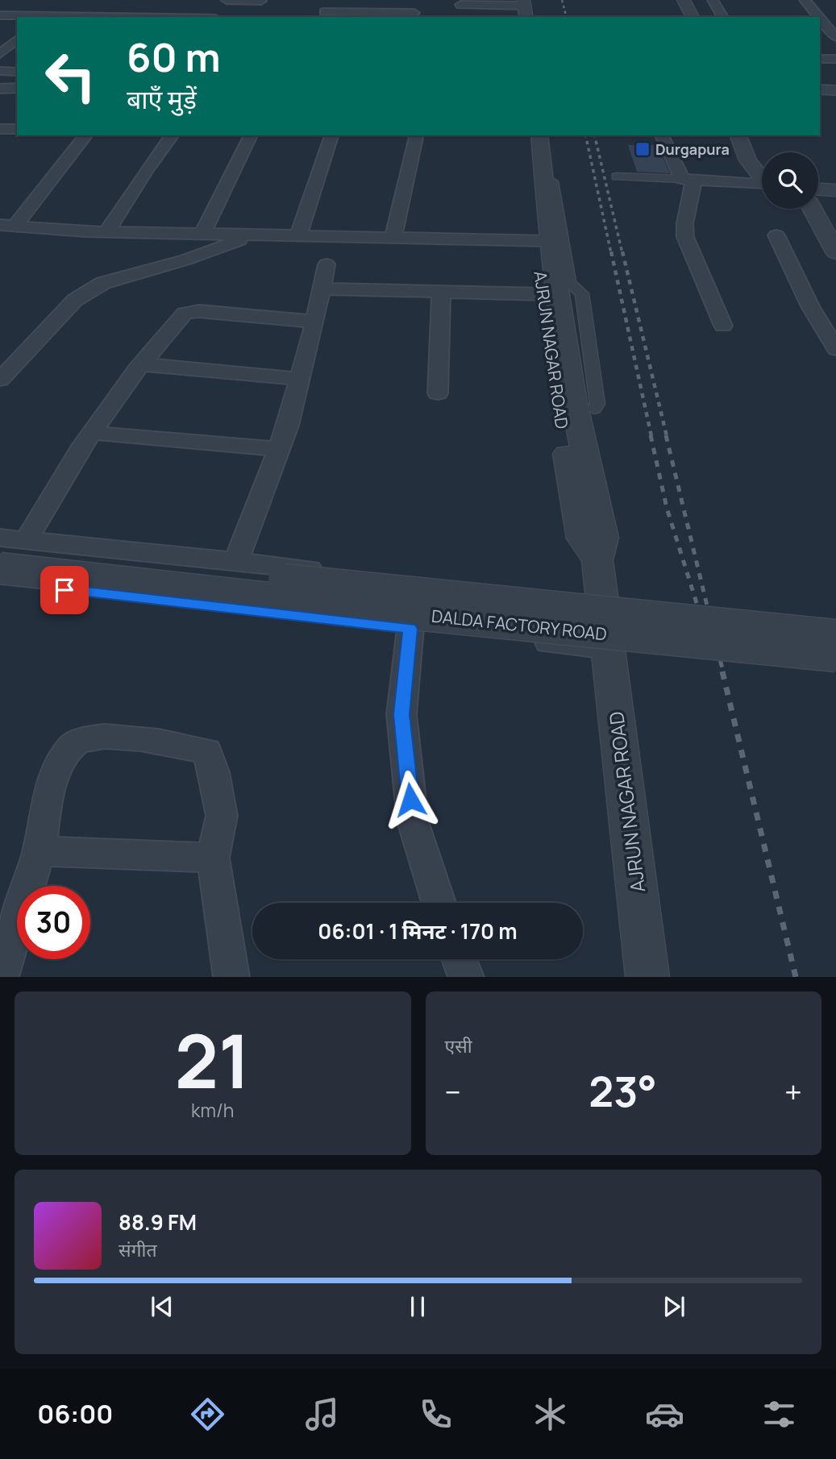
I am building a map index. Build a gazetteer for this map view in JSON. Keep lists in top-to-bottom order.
{
  "streets": {
    "street": ["AJRUN NAGAR ROAD", "DALDA FACTORY ROAD"]
  },
  "places": {
    "transit": ["Durgapura"]
  },
  "page": {
    "turn": ["60 m", "बाएँ मुड़ें"],
    "limit": "30",
    "trip": "06:01 · 1 मिनट · 170 m",
    "tile": [
      ["21", "km/h"],
      "एसी"
    ],
    "heat": ["−", "23°", "+"],
    "song": ["88.9 FM", "संगीत"],
    "tabs": "06:00"
  }
}
